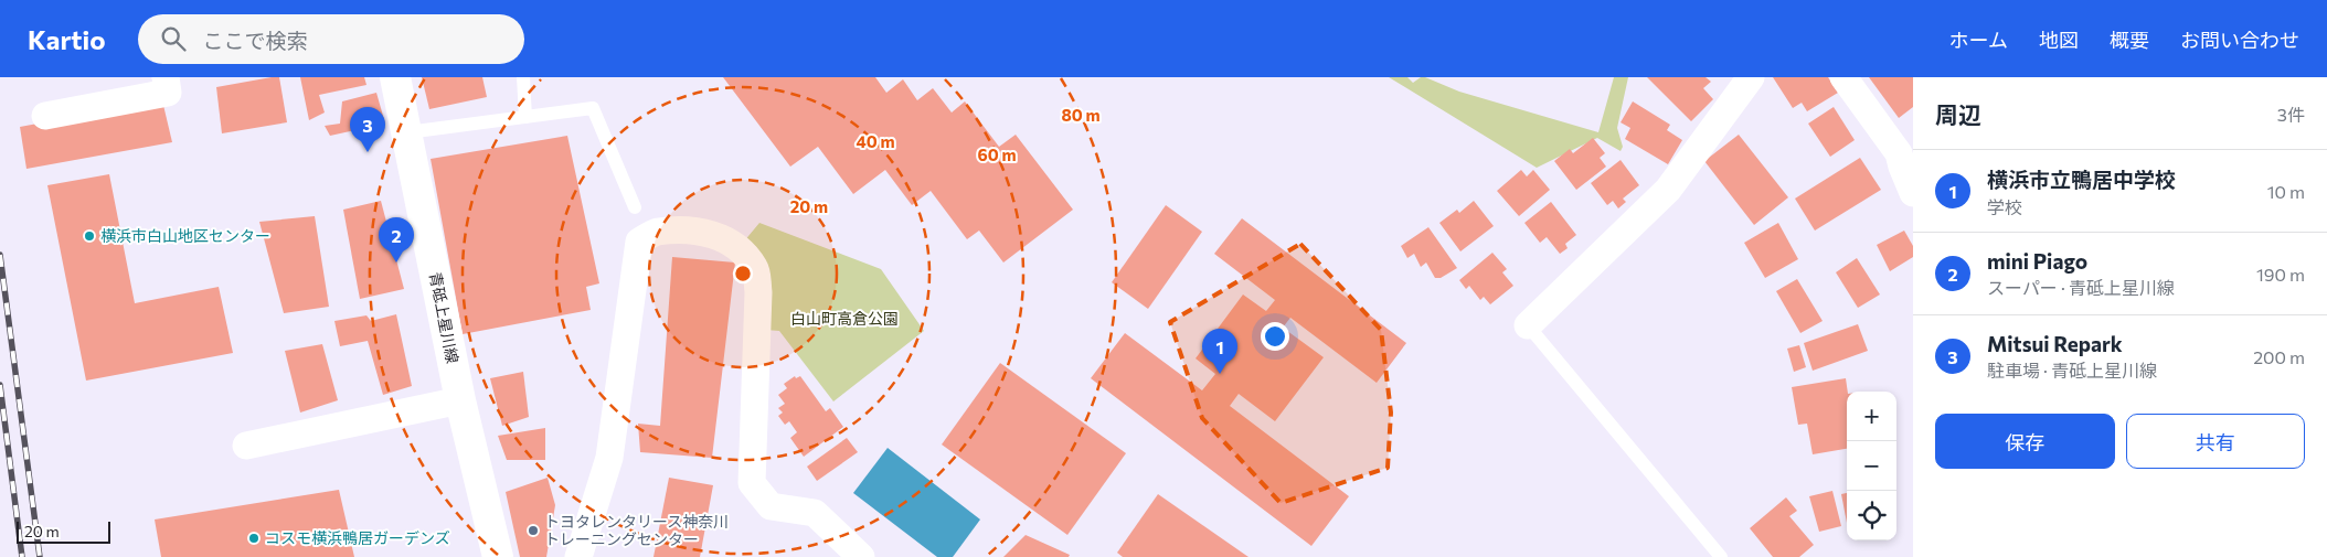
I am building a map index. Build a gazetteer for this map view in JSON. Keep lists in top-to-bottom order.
{
  "streets": {
    "main road": ["青砥上星川線"]
  },
  "parks": ["白山町高倉公園"],
  "places": ["横浜市白山地区センター", "トヨタレンタリース神奈川 トレーニングセンター", "コスモ横浜鴨居ガーデンズ"],
  "scale_bar": "20 m",
  "page": {
    "header": "Kartio",
    "search": "ここで検索",
    "nav": [
      "ホーム",
      "地図",
      "概要",
      "お問い合わせ"
    ],
    "heading": ["周辺", "3件"],
    "pins": ["3", "2", "1"],
    "list": [
      {
        "mark": "1",
        "name": "横浜市立鴨居中学校",
        "note": "学校",
        "value": "10 m"
      },
      {
        "mark": "2",
        "name": "mini Piago",
        "note": "スーパー · 青砥上星川線",
        "value": "190 m"
      },
      {
        "mark": "3",
        "name": "Mitsui Repark",
        "note": "駐車場 · 青砥上星川線",
        "value": "200 m"
      }
    ],
    "map_buttons": ["+", "−"],
    "buttons": ["保存", "共有"],
    "scale": "20 m"
  },
  "rings": [
    "80 m",
    "40 m",
    "60 m",
    "20 m"
  ]
}
